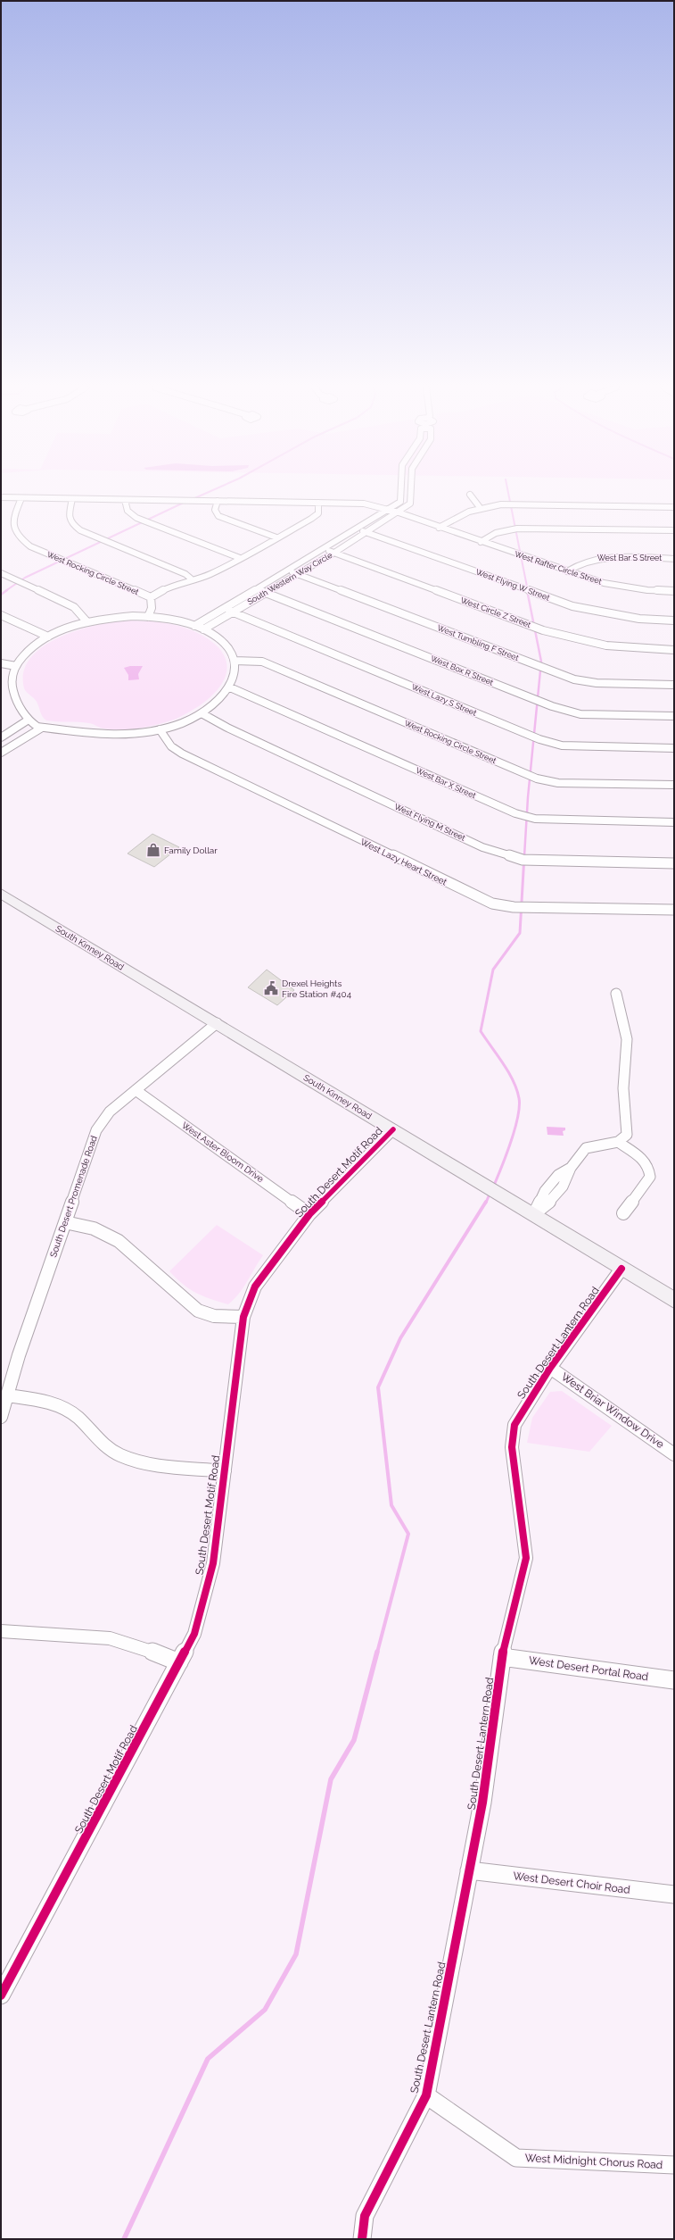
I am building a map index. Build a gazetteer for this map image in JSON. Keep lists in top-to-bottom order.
{
  "streets": {
    "main road": ["South Kinney Road"],
    "street": [
      "West Bar S Street",
      "West Rafter Circle Street",
      "West Rocking Circle Street",
      "South Western Way Circle",
      "West Flying W Street",
      "West Circle Z Street",
      "West Tumbling F Street",
      "West Box R Street",
      "West Lazy S Street",
      "West Bar X Street",
      "West Flying M Street",
      "West Lazy Heart Street",
      "West Aster Bloom Drive",
      "South Desert Motif Road",
      "South Desert Promenade Road",
      "South Desert Lantern Road",
      "West Briar Window Drive",
      "West Desert Portal Road",
      "West Desert Choir Road",
      "West Midnight Chorus Road"
    ]
  },
  "crossings": [
    ["West Bar S Street", "West Rafter Circle Street"],
    ["West Rafter Circle Street", "West Rocking Circle Street"],
    ["West Rafter Circle Street", "South Western Way Circle"],
    ["South Western Way Circle", "West Flying W Street"],
    ["South Western Way Circle", "West Circle Z Street"],
    ["South Western Way Circle", "West Tumbling F Street"],
    ["South Western Way Circle", "West Box R Street"],
    ["South Western Way Circle", "West Lazy S Street"],
    ["South Kinney Road", "South Desert Motif Road"],
    ["South Kinney Road", "South Desert Promenade Road"],
    ["South Kinney Road", "South Desert Lantern Road"],
    ["West Aster Bloom Drive", "South Desert Motif Road"],
    ["West Aster Bloom Drive", "South Desert Promenade Road"],
    ["South Desert Lantern Road", "West Briar Window Drive"],
    ["South Desert Lantern Road", "West Desert Portal Road"],
    ["South Desert Lantern Road", "West Desert Choir Road"],
    ["South Desert Lantern Road", "West Midnight Chorus Road"]
  ],
  "places": {
    "shop": ["Family Dollar"],
    "public building": ["Drexel Heights Fire Station #404"]
  }
}
